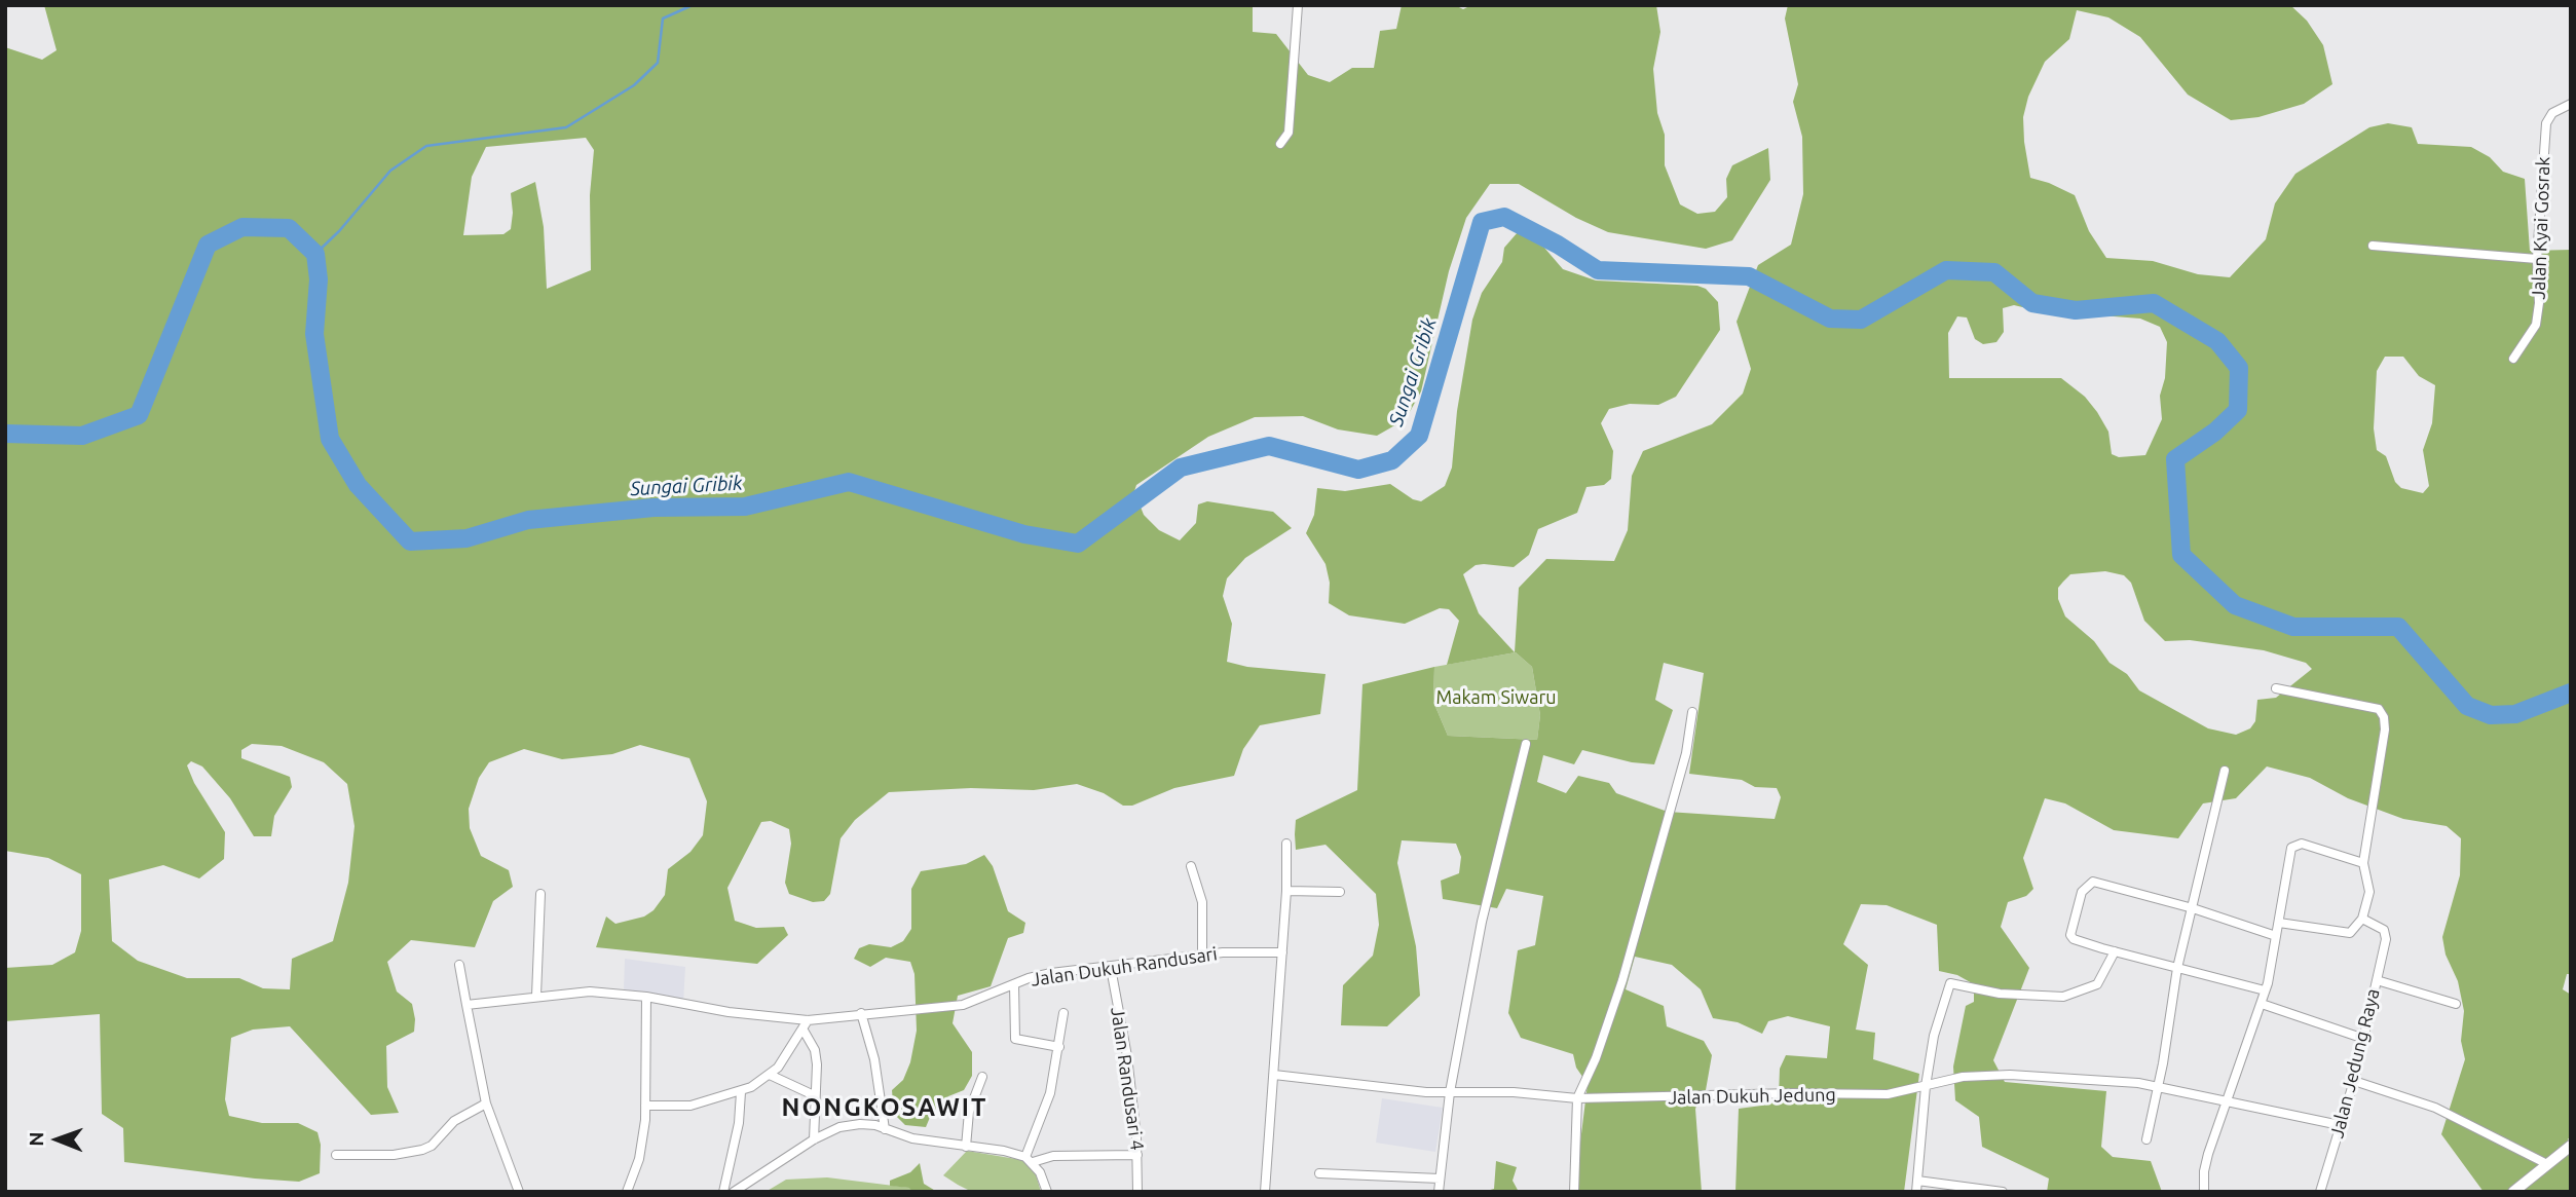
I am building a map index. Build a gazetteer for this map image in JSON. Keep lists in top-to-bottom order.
{
  "streets": {
    "street": [
      "Jalan Kyai Gosrak",
      "Jalan Dukuh Randusari",
      "Jalan Jedung Raya",
      "Jalan Randusari 4",
      "Jalan Dukuh Jedung"
    ]
  },
  "crossings": [
    ["Jalan Dukuh Randusari", "Jalan Randusari 4"],
    ["Jalan Jedung Raya", "Jalan Dukuh Jedung"]
  ],
  "districts": ["NONGKOSAWIT"],
  "water": ["Sungai Gribik"],
  "parks": ["Makam Siwaru"],
  "north": "left"
}
